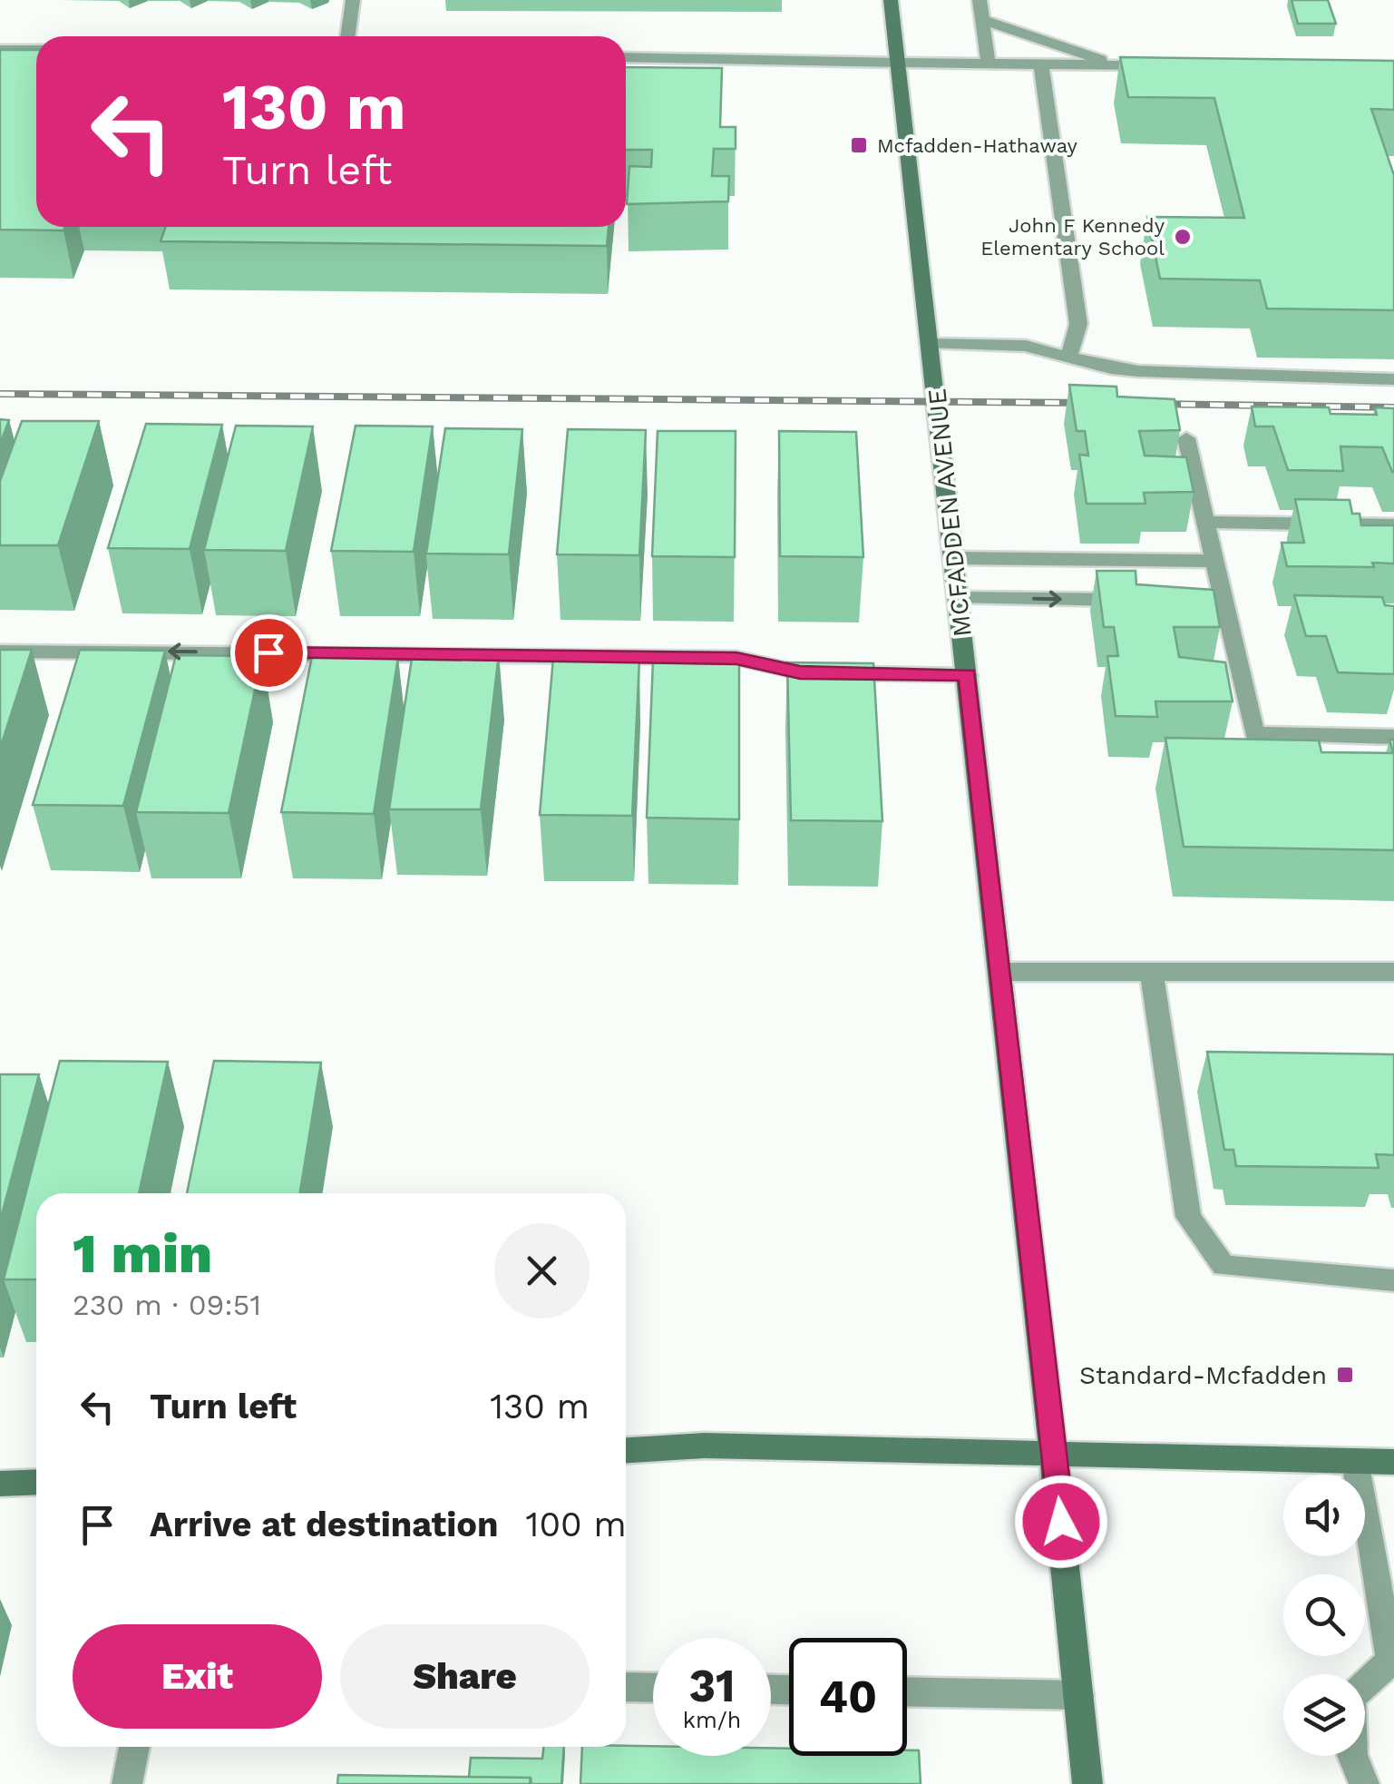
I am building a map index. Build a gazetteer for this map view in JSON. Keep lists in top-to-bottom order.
{
  "streets": {
    "street": ["MCFADDEN AVENUE"]
  },
  "places": {
    "transit": ["Mcfadden-Hathaway", "Standard-Mcfadden"],
    "other": ["John F Kennedy Elementary School"]
  },
  "page": {
    "turn": ["130 m", "Turn left"],
    "heading": ["1 min", "230 m · 09:51"],
    "list": [
      {
        "name": "Turn left",
        "value": "130 m"
      },
      {
        "name": "Arrive at destination",
        "value": "100 m"
      }
    ],
    "buttons": ["Exit", "Share"],
    "speed": "31 km/h",
    "limit": "40"
  }
}
